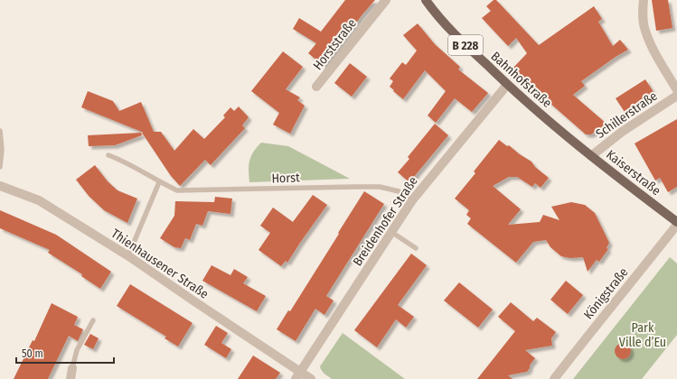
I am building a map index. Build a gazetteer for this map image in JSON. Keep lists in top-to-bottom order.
{
  "streets": {
    "main road": ["B 228", "Bahnhofstraße", "Kaiserstraße"],
    "street": [
      "Horststraße",
      "Schillerstraße",
      "Breidenhofer Straße",
      "Thienhausener Straße",
      "Königstraße"
    ],
    "lane": ["Horst"]
  },
  "crossings": [
    ["Bahnhofstraße", "Schillerstraße"],
    ["Bahnhofstraße", "Kaiserstraße"],
    ["Bahnhofstraße", "Breidenhofer Straße"],
    ["Schillerstraße", "Kaiserstraße"],
    ["Kaiserstraße", "Königstraße"],
    ["Horst", "Breidenhofer Straße"],
    ["Breidenhofer Straße", "Thienhausener Straße"]
  ],
  "parks": ["Park Ville d’Eu"],
  "scale_bar": "50 m"
}
